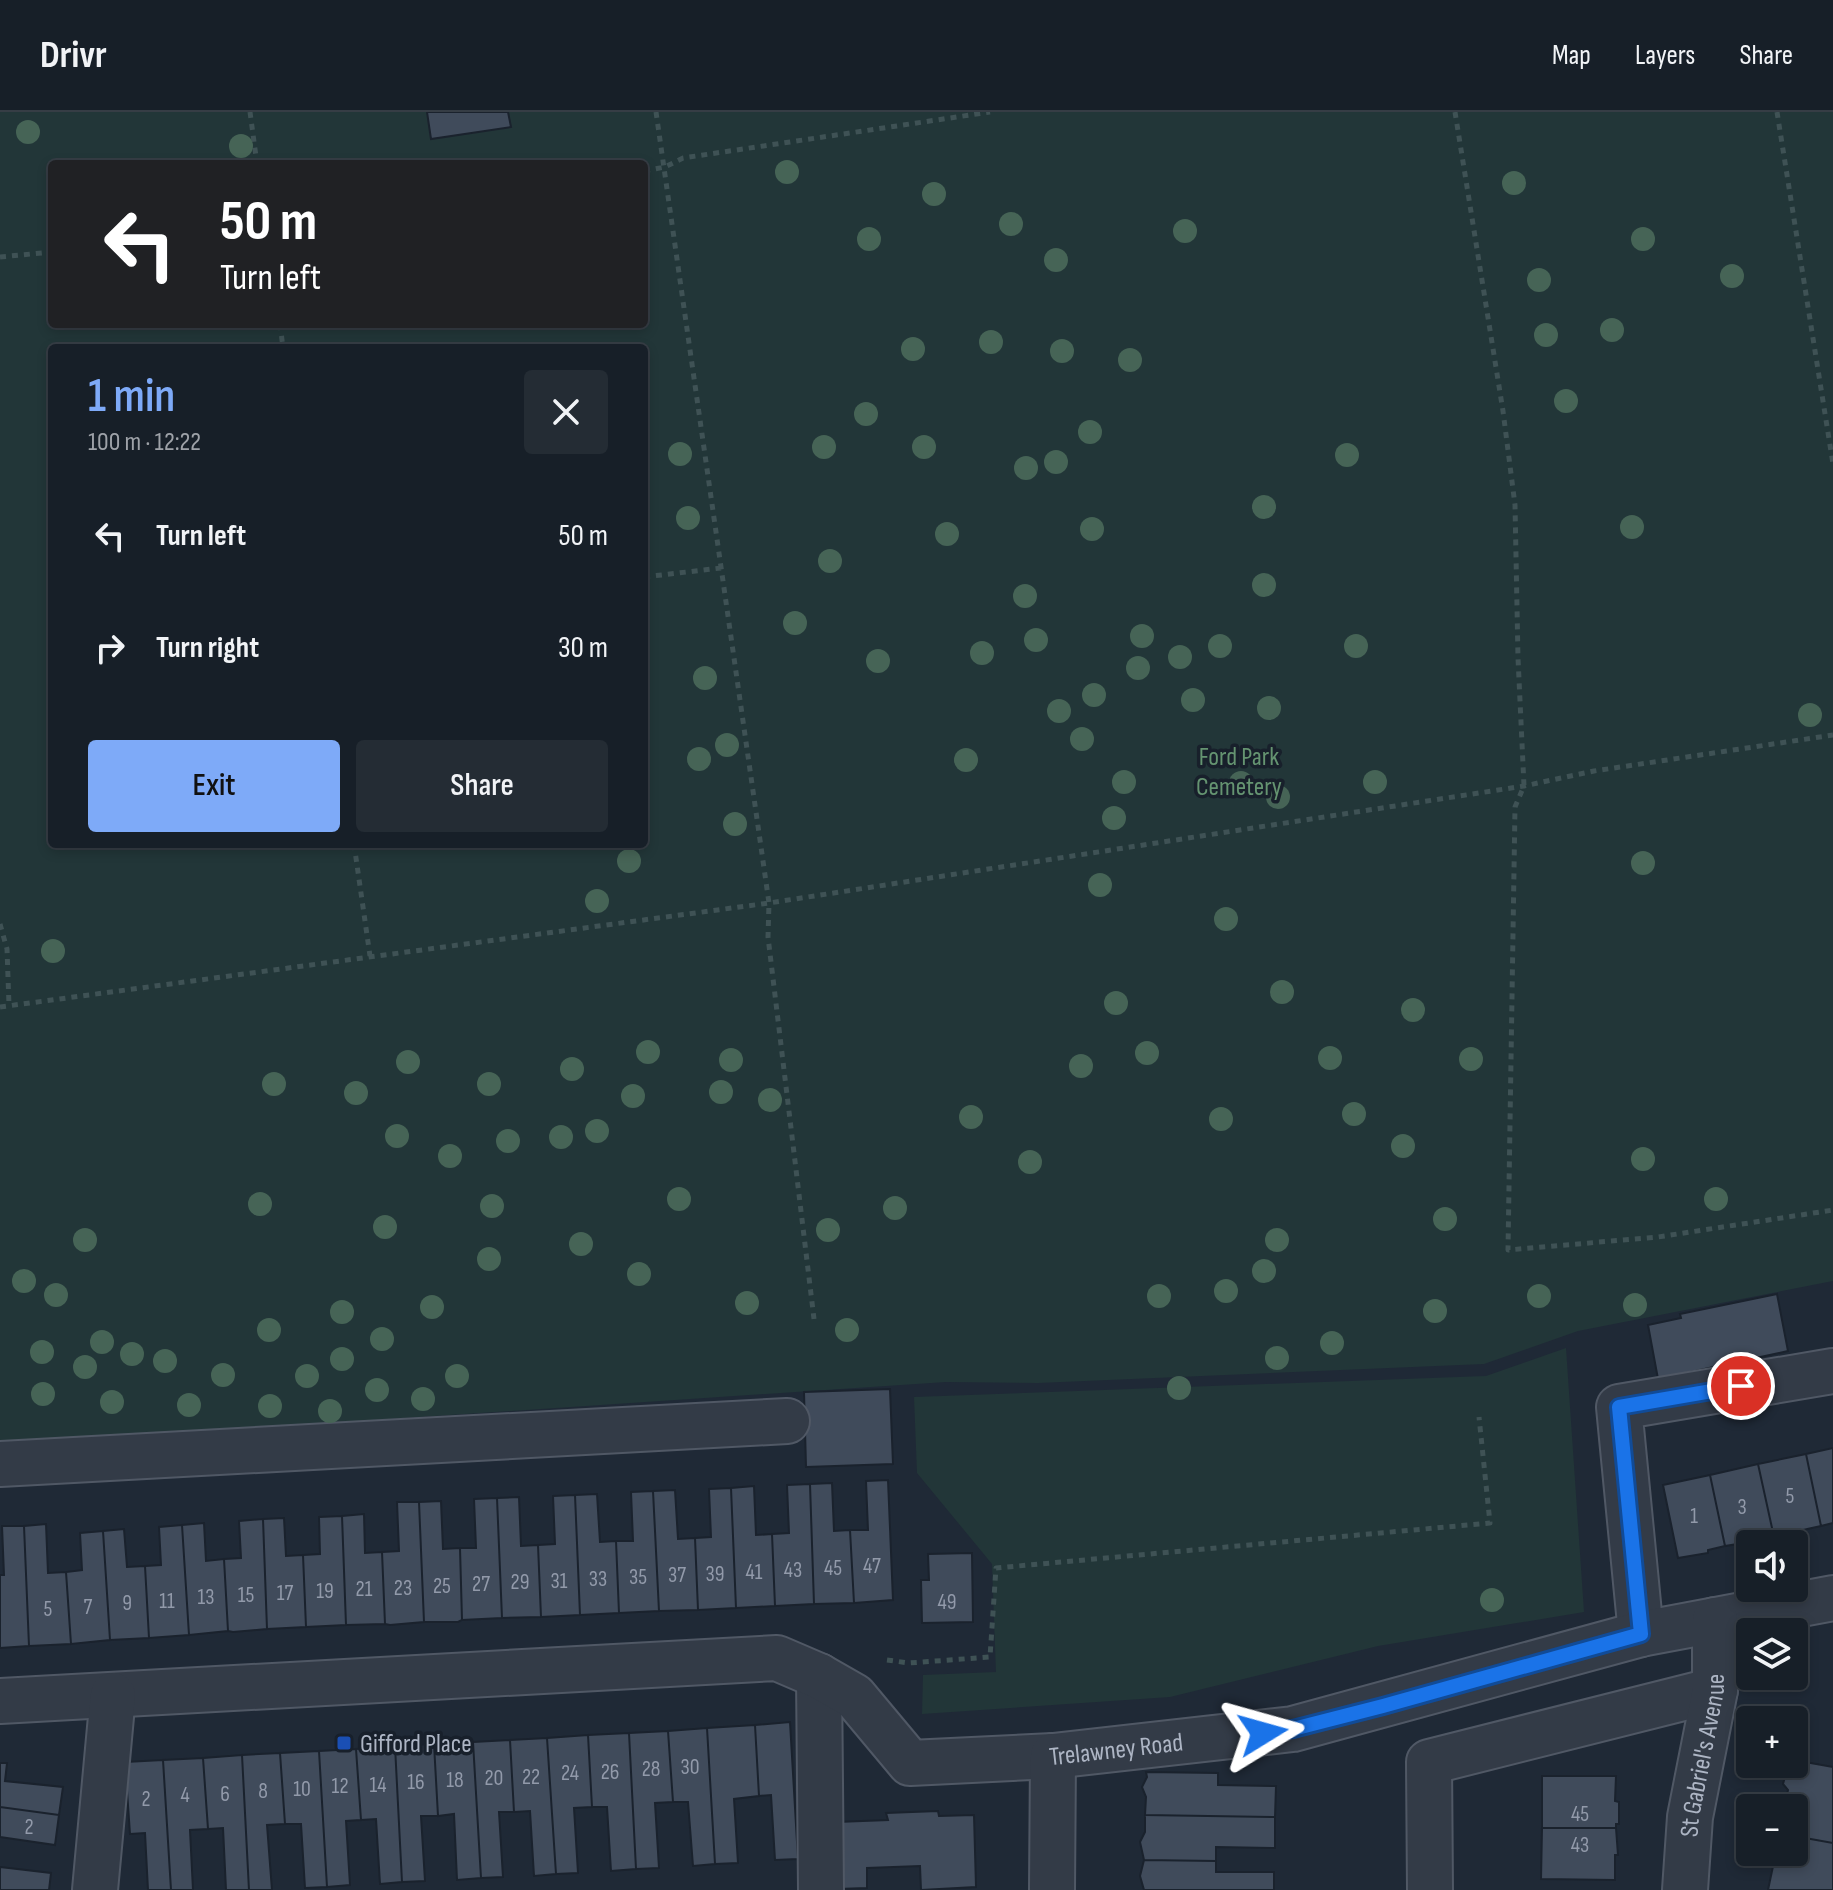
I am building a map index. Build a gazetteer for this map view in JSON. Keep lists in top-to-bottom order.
{
  "streets": {
    "street": ["Trelawney Road", "St Gabriel's Avenue"]
  },
  "crossings": [
    ["Trelawney Road", "St Gabriel's Avenue"]
  ],
  "parks": ["Ford Park Cemetery"],
  "places": {
    "transit": ["Gifford Place"]
  },
  "house_numbers": [
    "5",
    "3",
    "1",
    "47",
    "45",
    "43",
    "41",
    "39",
    "37",
    "35",
    "33",
    "31",
    "29",
    "27",
    "25",
    "23",
    "21",
    "19",
    "17",
    "15",
    "13",
    "11",
    "49",
    "9",
    "7",
    "5",
    "30",
    "28",
    "26",
    "24",
    "22",
    "20",
    "18",
    "16",
    "14",
    "12",
    "10",
    "8",
    "6",
    "4",
    "2",
    "45",
    "2",
    "43"
  ],
  "page": {
    "header": "Drivr",
    "nav": ["Map", "Layers", "Share"],
    "turn": ["50 m", "Turn left"],
    "heading": ["1 min", "100 m · 12:22"],
    "list": [
      {
        "name": "Turn left",
        "value": "50 m"
      },
      {
        "name": "Turn right",
        "value": "30 m"
      }
    ],
    "buttons": ["Exit", "Share"],
    "map_buttons": ["+", "−"]
  }
}
